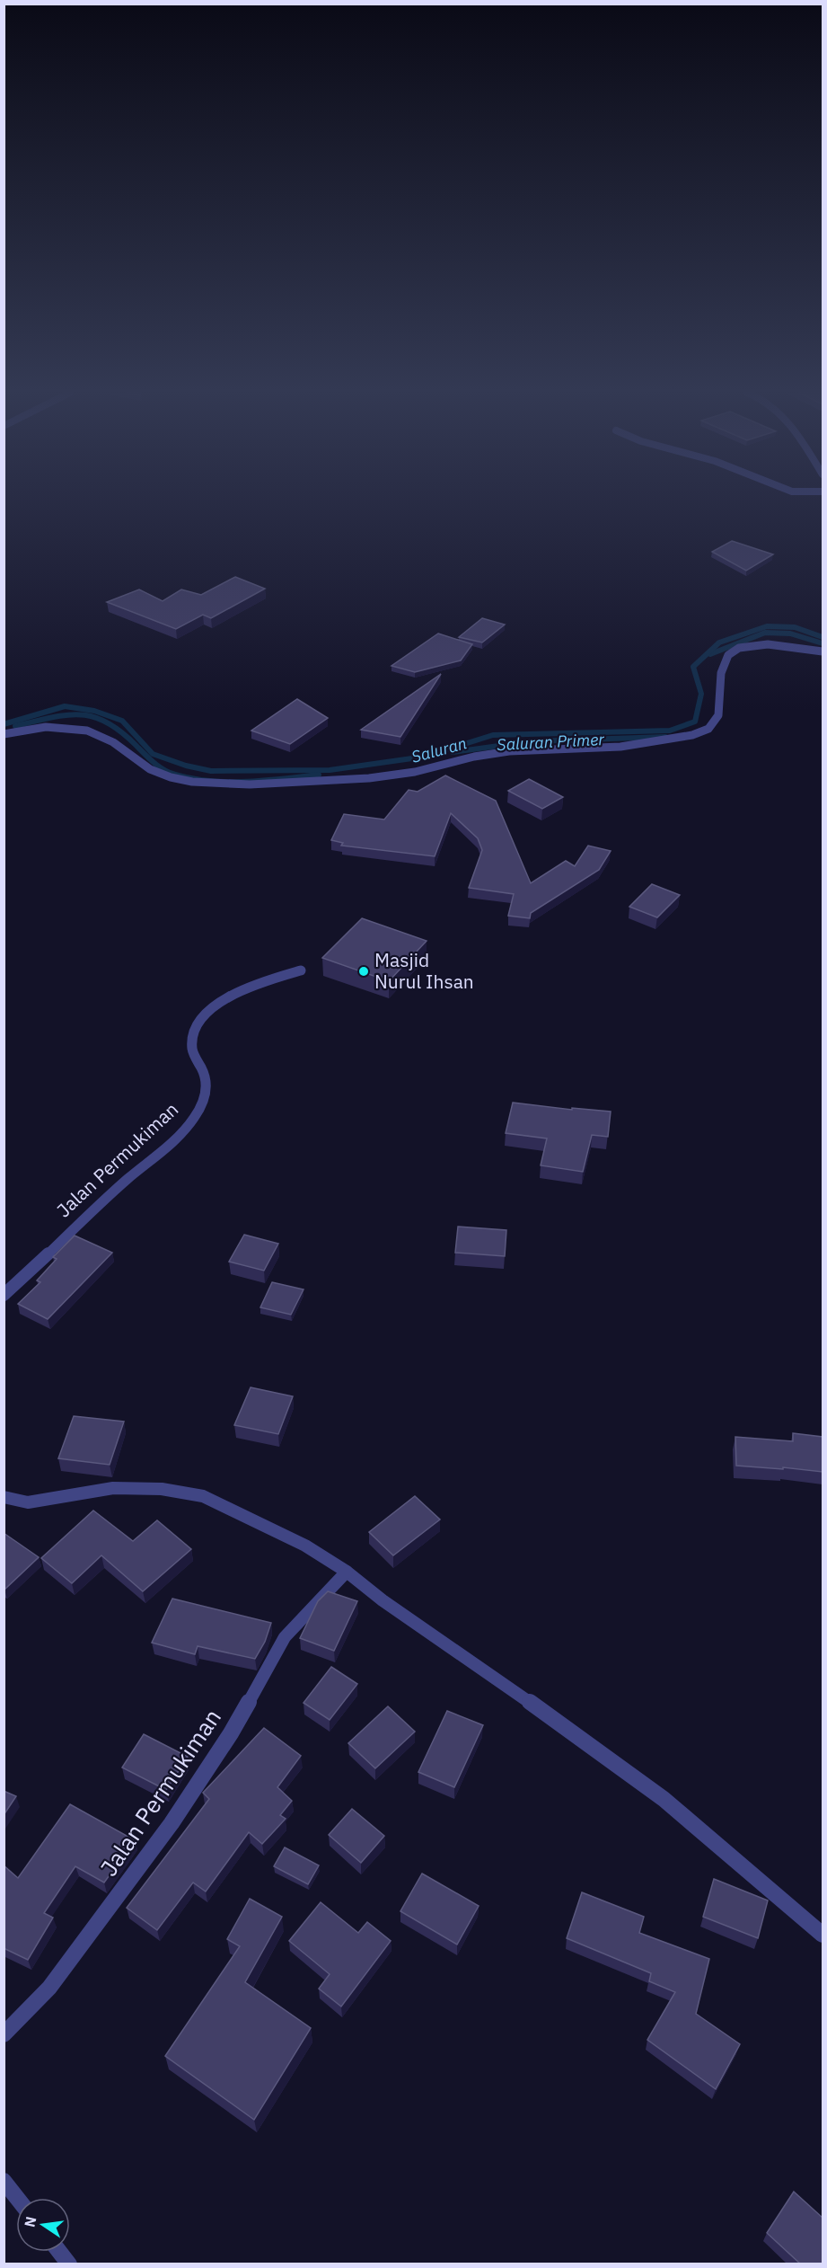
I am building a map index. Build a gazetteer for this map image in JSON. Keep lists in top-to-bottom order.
{
  "streets": {
    "street": ["Jalan Permukiman"]
  },
  "water": ["Saluran Primer", "Saluran"],
  "places": ["Masjid Nurul Ihsan"],
  "north": "left"
}
